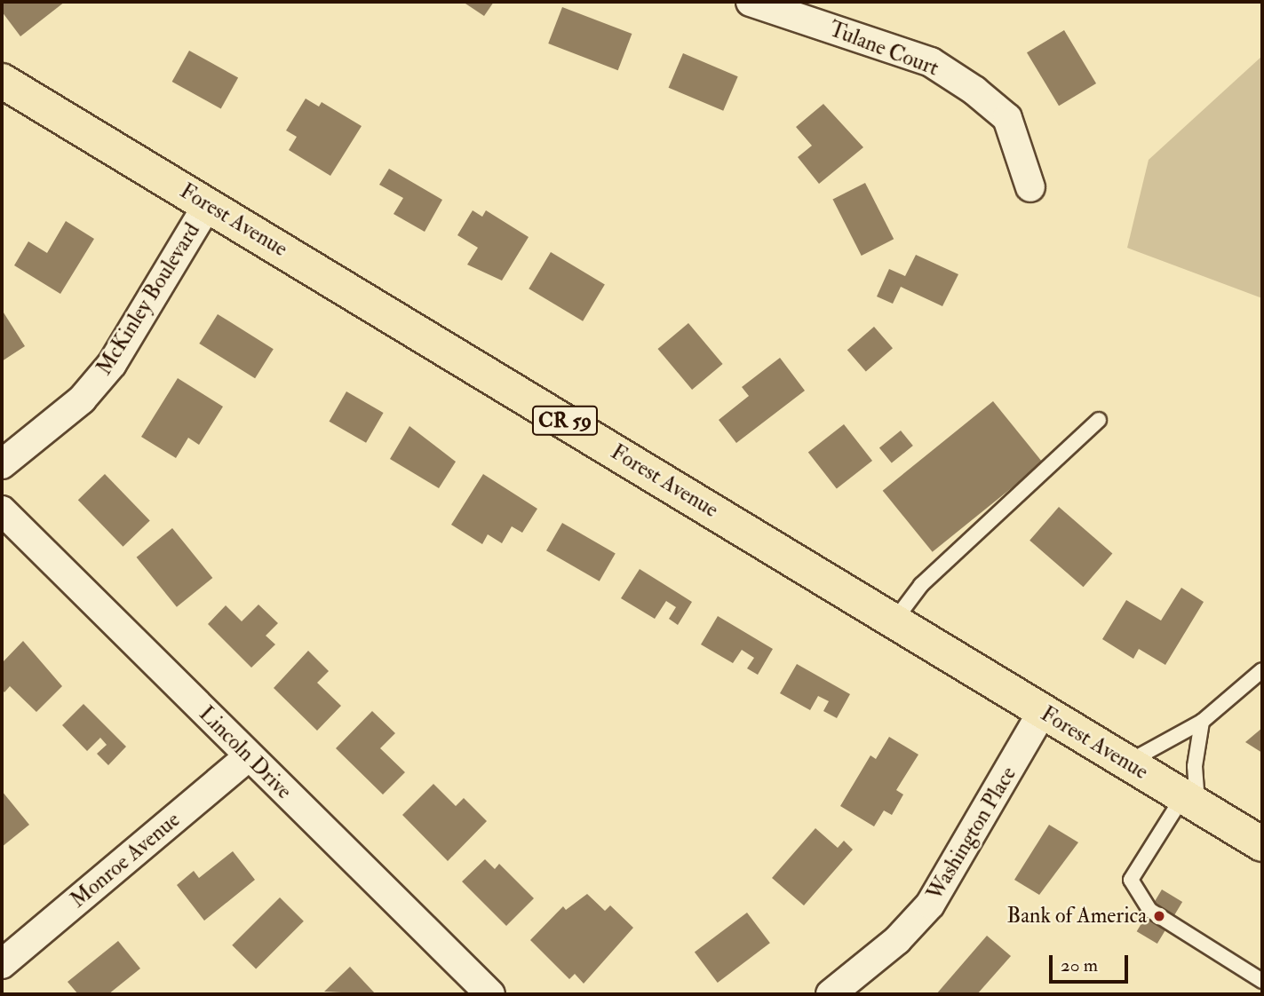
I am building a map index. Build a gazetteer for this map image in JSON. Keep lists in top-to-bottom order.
{
  "streets": {
    "main road": ["Forest Avenue", "CR 59"],
    "street": [
      "Tulane Court",
      "McKinley Boulevard",
      "Lincoln Drive",
      "Washington Place",
      "Monroe Avenue"
    ]
  },
  "crossings": [
    ["Forest Avenue", "McKinley Boulevard"],
    ["Forest Avenue", "Washington Place"],
    ["Lincoln Drive", "Monroe Avenue"]
  ],
  "places": ["Bank of America"],
  "scale_bar": "20 m"
}
